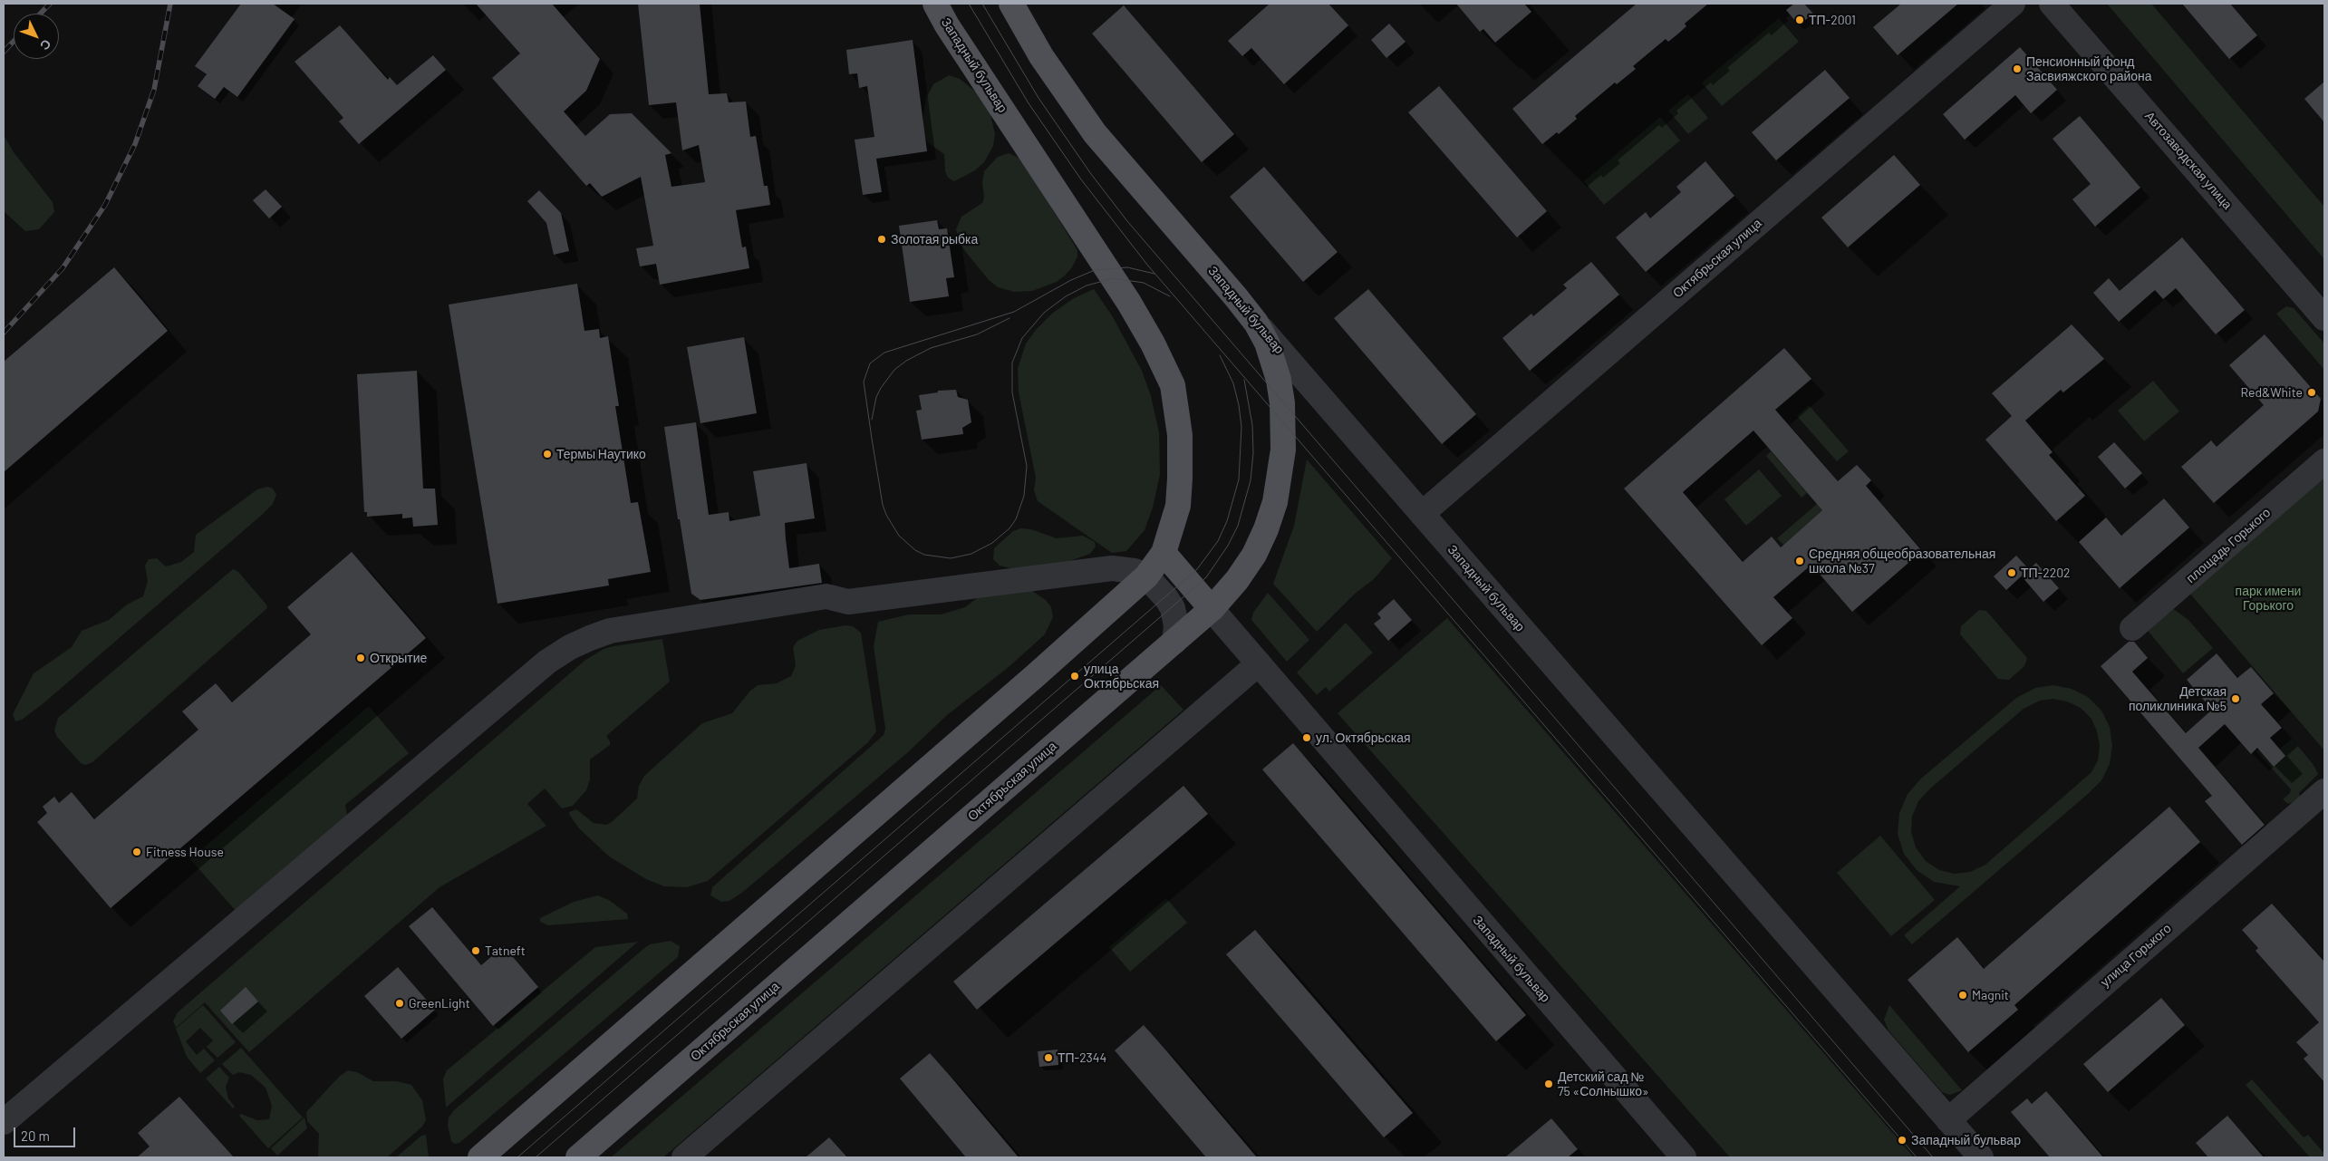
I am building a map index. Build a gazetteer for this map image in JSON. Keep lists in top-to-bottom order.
{
  "streets": {
    "main road": ["Западный бульвар", "Октябрьская улица"],
    "street": ["Автозаводская улица", "площадь Горького", "улица Горького"]
  },
  "crossings": [
    ["Западный бульвар", "Октябрьская улица"],
    ["Западный бульвар", "улица Горького"]
  ],
  "parks": ["парк имени Горького"],
  "places": [
    "ТП-2001",
    "Пенсионный фонд Засвияжского района",
    "Золотая рыбка",
    "Red&White",
    "Термы Наутико",
    "Средняя общеобразовательная школа №37",
    "ТП-2202",
    "Открытие",
    "улица Октябрьская",
    "Детская поликлиника №5",
    "ул. Октябрьская",
    "Fitness House",
    "Tatneft",
    "Magnit",
    "GreenLight",
    "ТП-2344",
    "Детский сад № 75 «Солнышко»",
    "Западный бульвар"
  ],
  "scale_bar": "20 m",
  "north": "bottom right"
}
